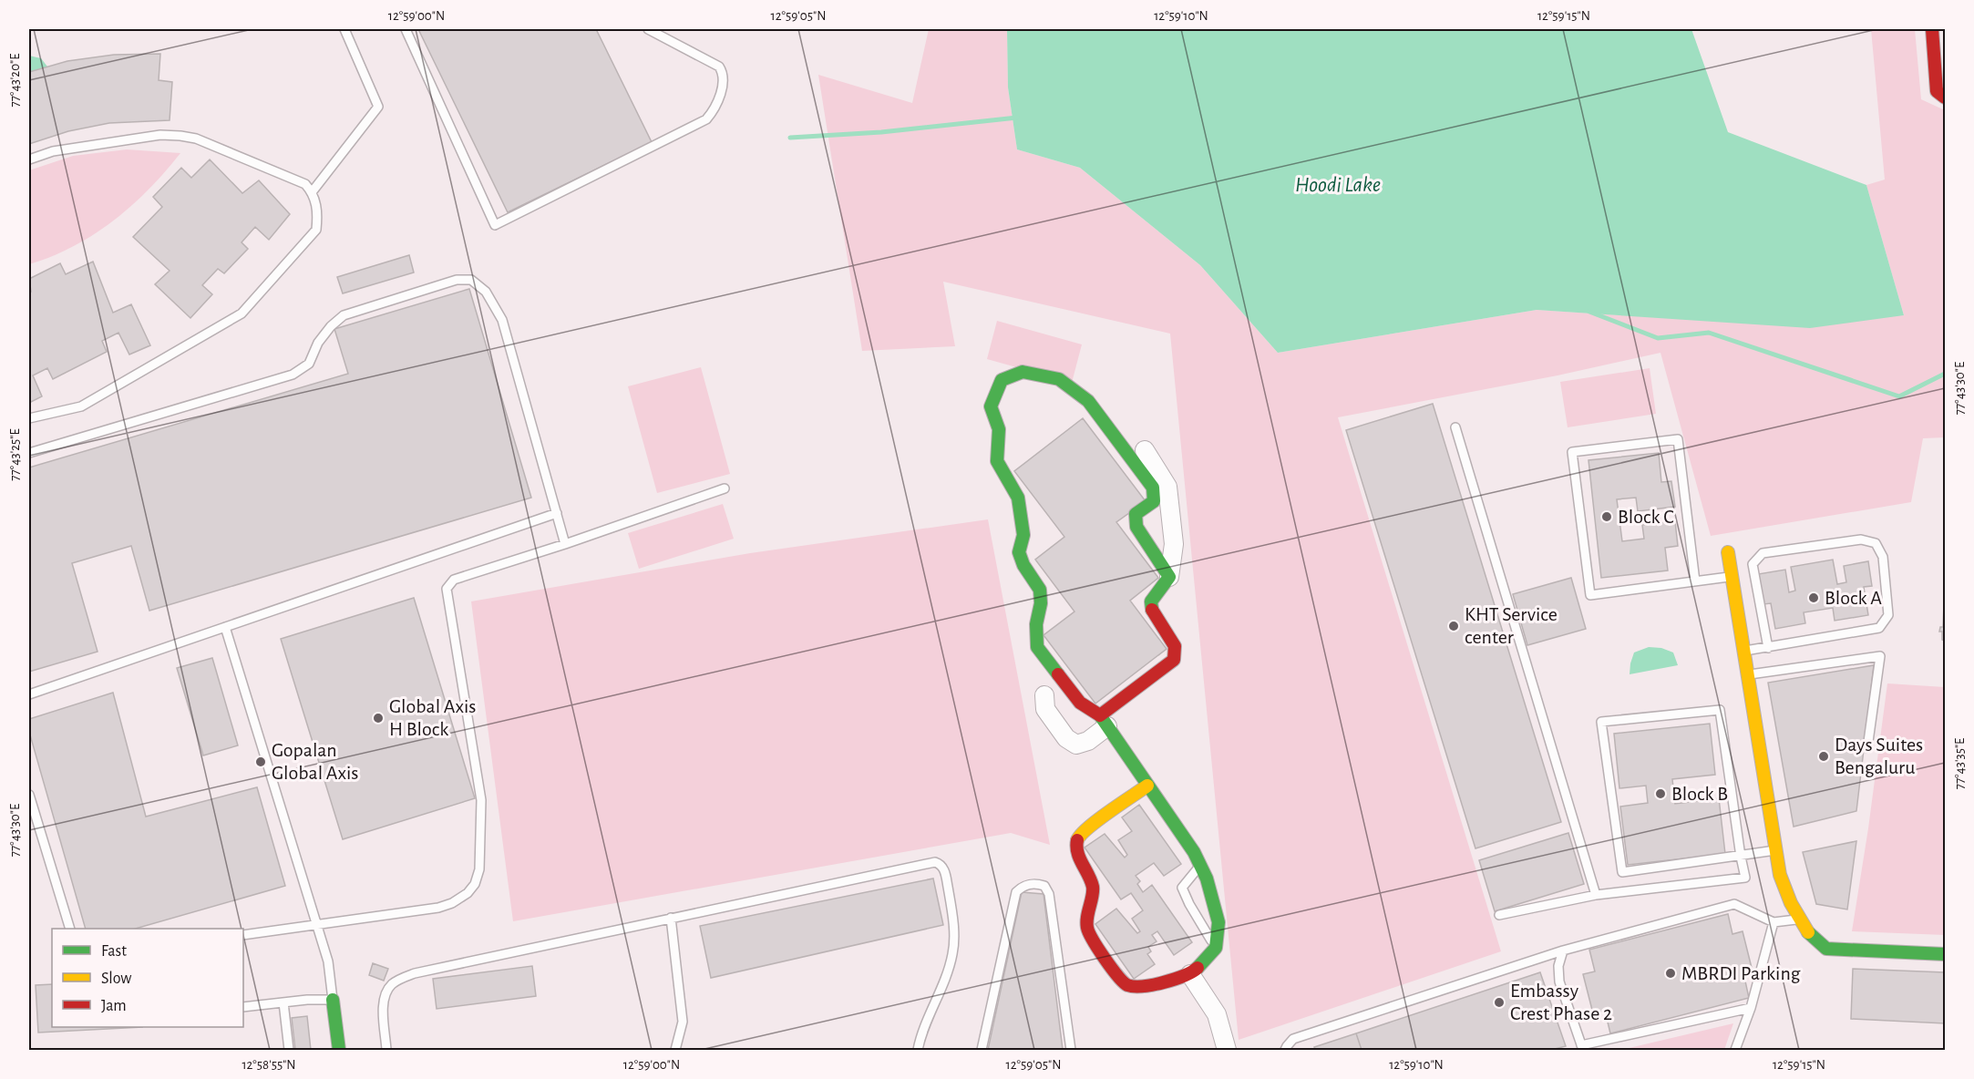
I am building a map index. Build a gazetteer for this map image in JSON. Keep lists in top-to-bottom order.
{
  "water": ["Hoodi Lake"],
  "places": [
    "Block C",
    "Block A",
    "KHT Service center",
    "Global Axis H Block",
    "Days Suites Bengaluru",
    "Gopalan Global Axis",
    "Block B",
    "MBRDI Parking",
    "Embassy Crest Phase 2"
  ],
  "legend": ["Fast", "Slow", "Jam"],
  "coordinates": [
    "12°59'00\"N",
    "12°59'05\"N",
    "12°59'10\"N",
    "12°59'15\"N",
    "77°43'20\"E",
    "77°43'30\"E",
    "77°43'25\"E",
    "77°43'35\"E",
    "12°58'55\"N"
  ]
}
